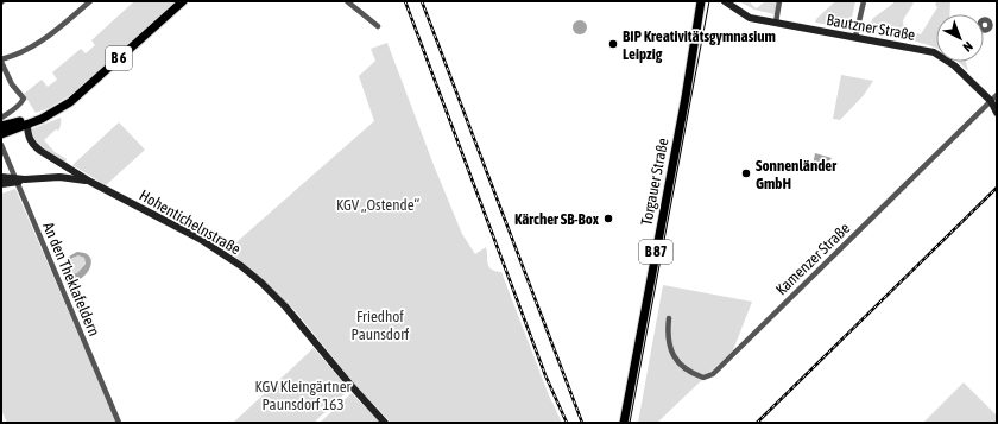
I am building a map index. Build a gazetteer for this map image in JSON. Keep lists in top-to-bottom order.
{
  "streets": {
    "main road": [
      "Bautzner Straße",
      "B 6",
      "Torgauer Straße",
      "Hohentichelnstraße",
      "B 87"
    ],
    "street": ["Kamenzer Straße", "An den Theklafeldern"]
  },
  "crossings": [
    ["Bautzner Straße", "Kamenzer Straße"],
    ["B 6", "Hohentichelnstraße"],
    ["Hohentichelnstraße", "An den Theklafeldern"]
  ],
  "parks": ["KGV „Ostende“", "Friedhof Paunsdorf", "KGV Kleingärtner Paunsdorf 163"],
  "places": ["BIP Kreativitätsgymnasium Leipzig", "Sonnenländer GmbH", "Kärcher SB-Box"],
  "north": "bottom right"
}
